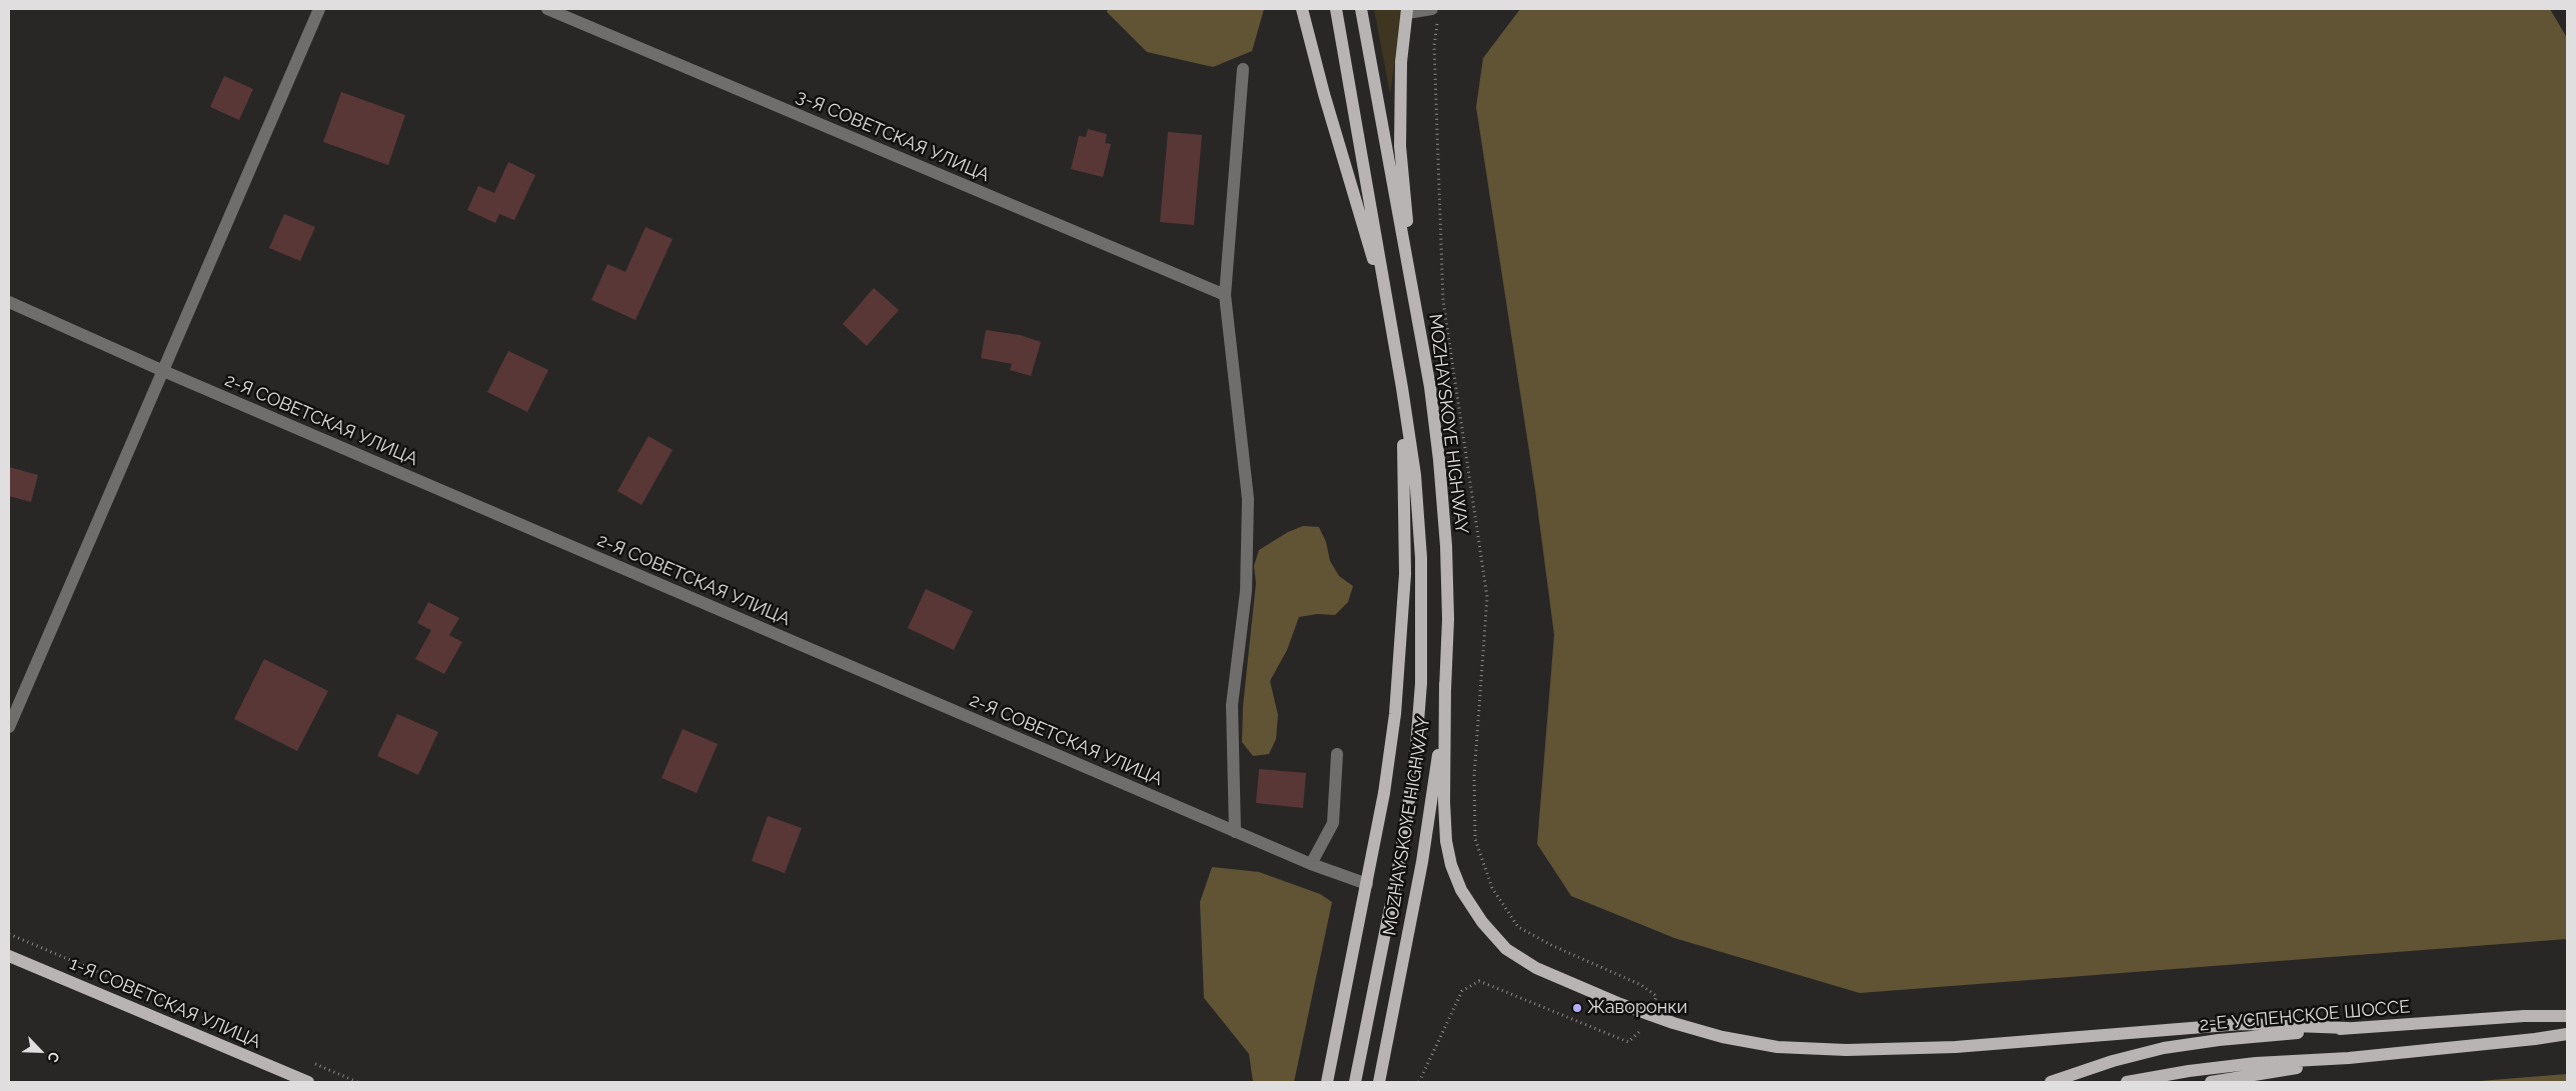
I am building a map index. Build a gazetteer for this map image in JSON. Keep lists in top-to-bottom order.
{
  "streets": {
    "main road": ["MOZHAYSKOYE HIGHWAY", "1-Я СОВЕТСКАЯ УЛИЦА", "2-Е УСПЕНСКОЕ ШОССЕ"],
    "street": ["3-Я СОВЕТСКАЯ УЛИЦА", "2-Я СОВЕТСКАЯ УЛИЦА"]
  },
  "places": ["Жаворонки"],
  "north": "bottom right"
}
